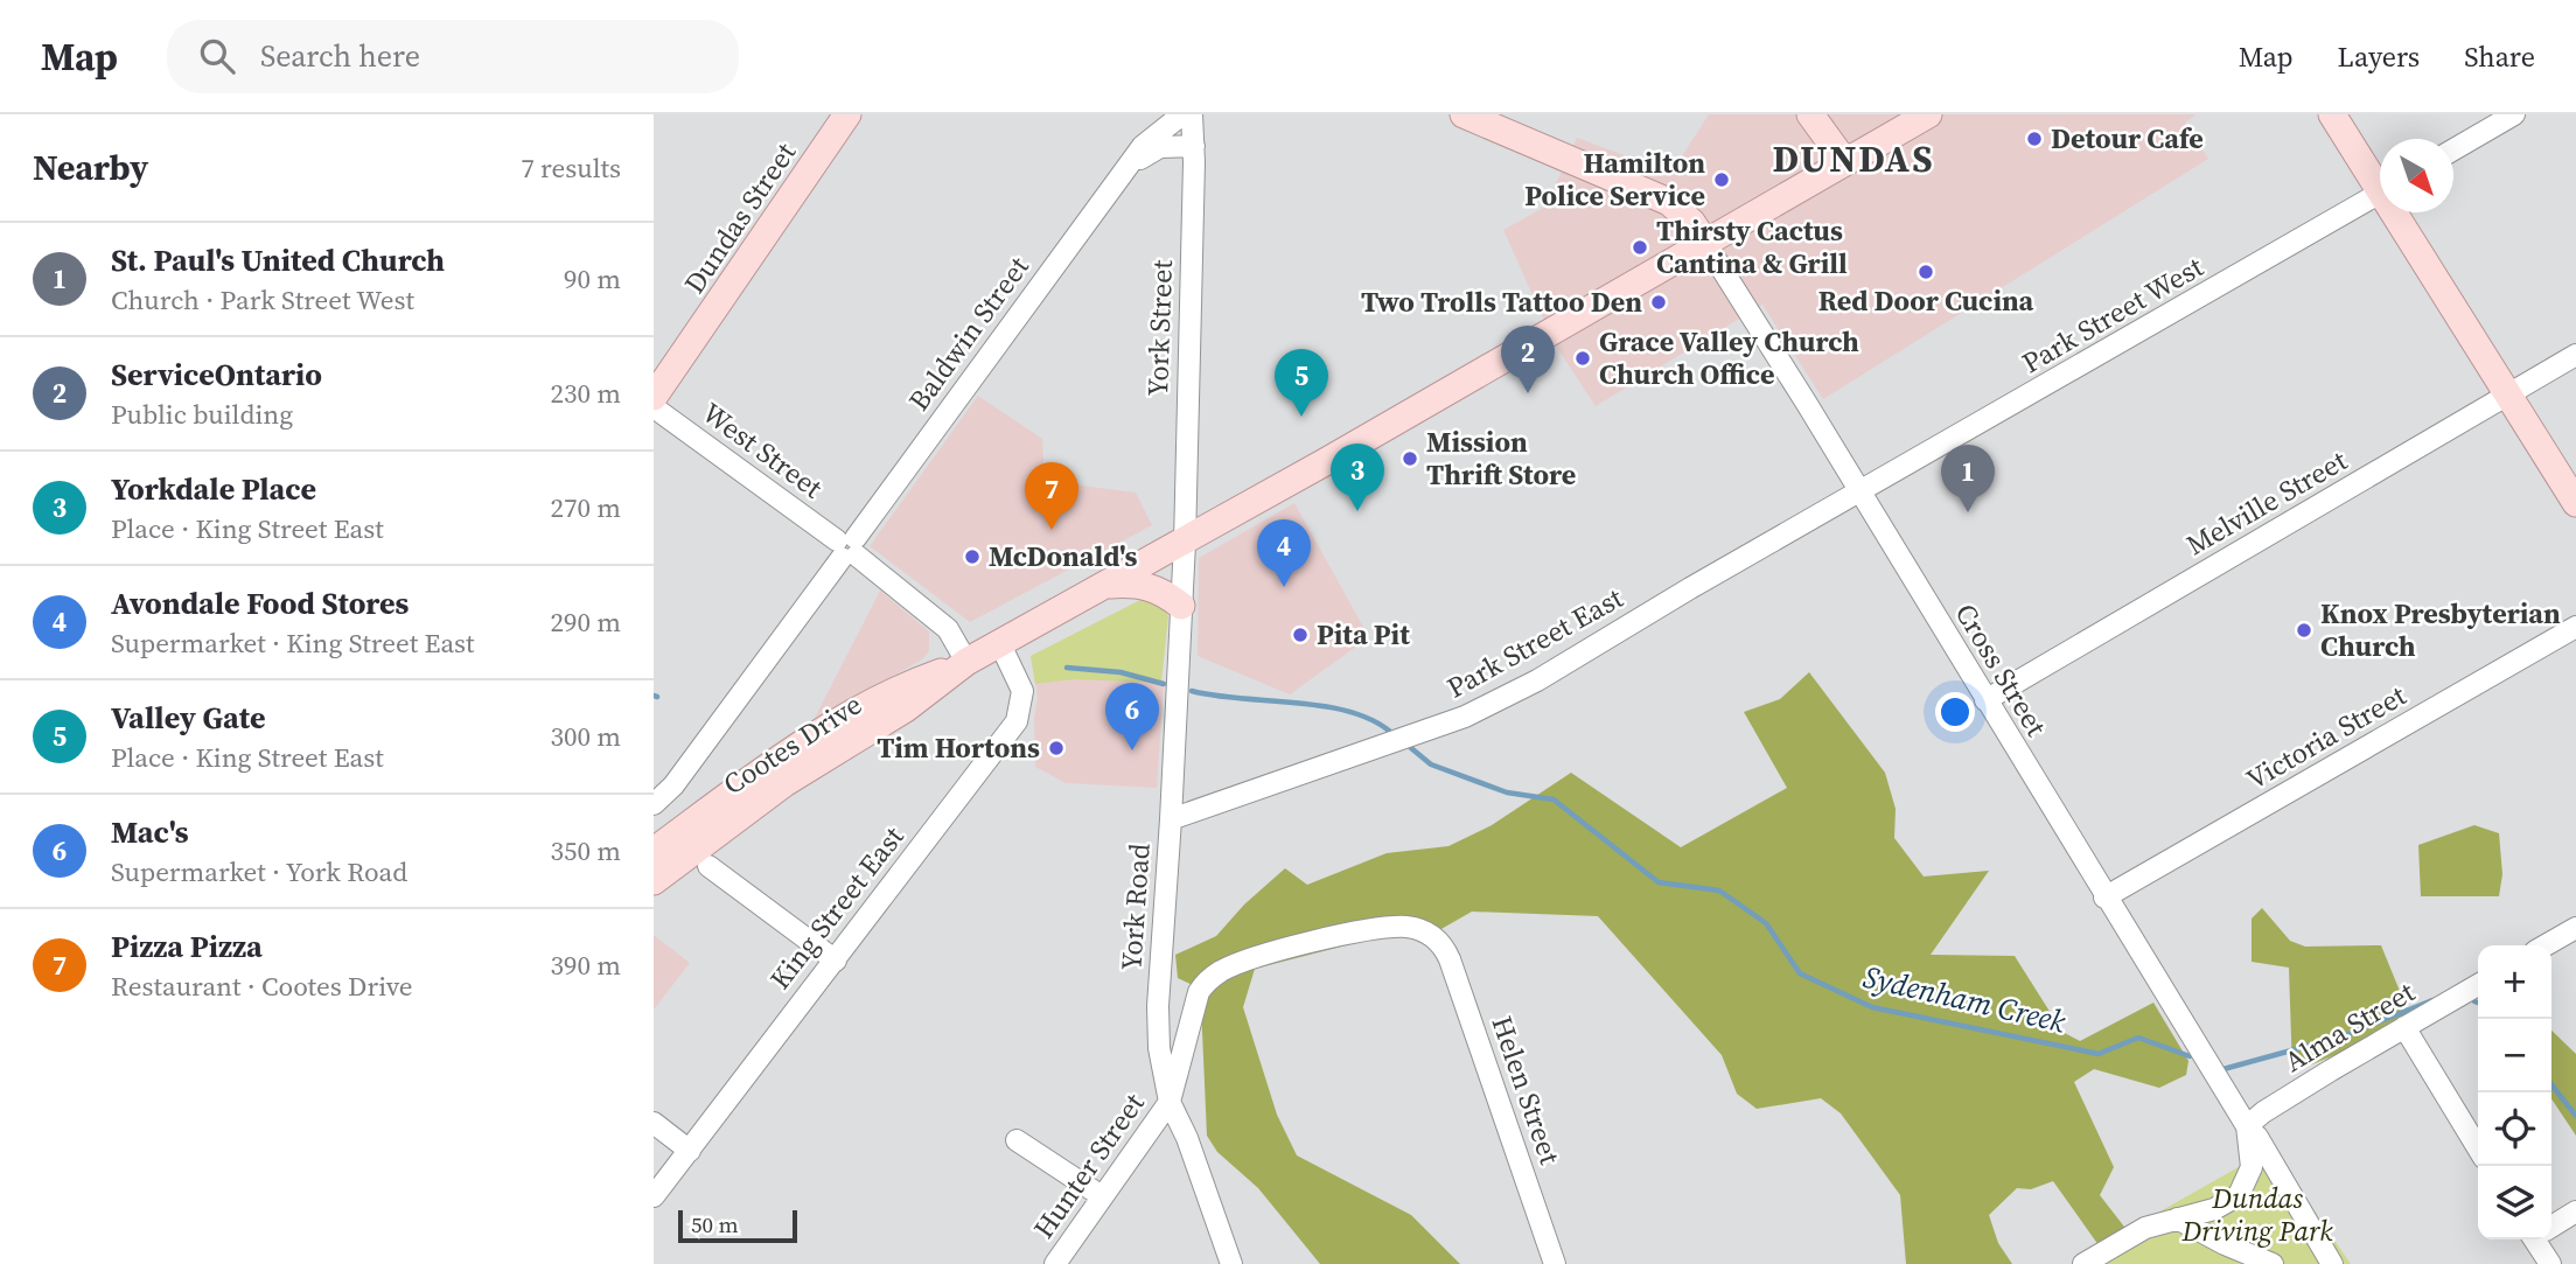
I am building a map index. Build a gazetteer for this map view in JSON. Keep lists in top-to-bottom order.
{
  "streets": {
    "main road": ["Dundas Street", "Cootes Drive"],
    "street": [
      "Park Street West",
      "York Street",
      "Baldwin Street",
      "West Street",
      "Melville Street",
      "Park Street East",
      "Cross Street",
      "Victoria Street",
      "York Road",
      "King Street East",
      "Alma Street",
      "Helen Street",
      "Hunter Street"
    ]
  },
  "crossings": [
    ["Park Street West", "Park Street East"],
    ["Park Street West", "Cross Street"],
    ["York Street", "Cootes Drive"],
    ["York Street", "York Road"],
    ["Baldwin Street", "West Street"],
    ["West Street", "Cootes Drive"],
    ["Melville Street", "Cross Street"],
    ["Park Street East", "Cross Street"],
    ["Park Street East", "York Road"],
    ["Cross Street", "Victoria Street"],
    ["Cross Street", "Alma Street"],
    ["Cootes Drive", "York Road"],
    ["Cootes Drive", "King Street East"],
    ["York Road", "Helen Street"],
    ["York Road", "Hunter Street"],
    ["Helen Street", "Hunter Street"]
  ],
  "districts": ["DUNDAS"],
  "water": ["Sydenham Creek"],
  "parks": ["Dundas Driving Park"],
  "places": [
    "Detour Cafe",
    "Hamilton Police Service",
    "Thirsty Cactus Cantina & Grill",
    "Red Door Cucina",
    "Two Trolls Tattoo Den",
    "Grace Valley Church Church Office",
    "Mission Thrift Store",
    "McDonald's",
    "Knox Presbyterian Church",
    "Pita Pit",
    "Tim Hortons"
  ],
  "scale_bar": "50 m",
  "north": "bottom right",
  "page": {
    "header": "Map",
    "search": "Search here",
    "nav": ["Map", "Layers", "Share"],
    "heading": ["Nearby", "7 results"],
    "list": [
      {
        "mark": "1",
        "name": "St. Paul's United Church",
        "note": "Church · Park Street West",
        "value": "90 m"
      },
      {
        "mark": "2",
        "name": "ServiceOntario",
        "note": "Public building",
        "value": "230 m"
      },
      {
        "mark": "3",
        "name": "Yorkdale Place",
        "note": "Place · King Street East",
        "value": "270 m"
      },
      {
        "mark": "4",
        "name": "Avondale Food Stores",
        "note": "Supermarket · King Street East",
        "value": "290 m"
      },
      {
        "mark": "5",
        "name": "Valley Gate",
        "note": "Place · King Street East",
        "value": "300 m"
      },
      {
        "mark": "6",
        "name": "Mac's",
        "note": "Supermarket · York Road",
        "value": "350 m"
      },
      {
        "mark": "7",
        "name": "Pizza Pizza",
        "note": "Restaurant · Cootes Drive",
        "value": "390 m"
      }
    ],
    "pins": [
      "2",
      "5",
      "3",
      "1",
      "7",
      "4",
      "6"
    ],
    "map_buttons": ["+", "−"],
    "scale": "50 m"
  }
}
